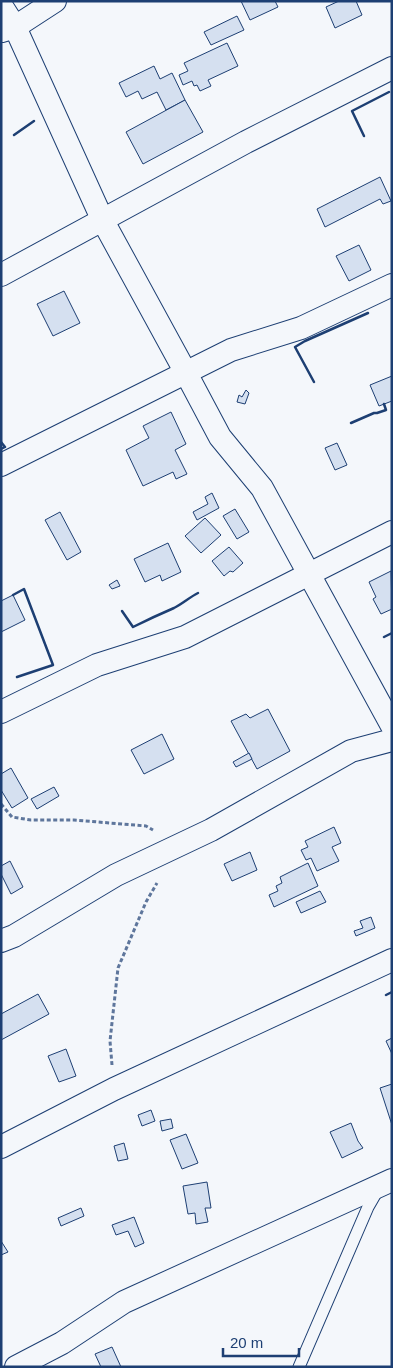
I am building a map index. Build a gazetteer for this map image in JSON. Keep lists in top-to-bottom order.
{
  "scale_bar": "20 m"
}
